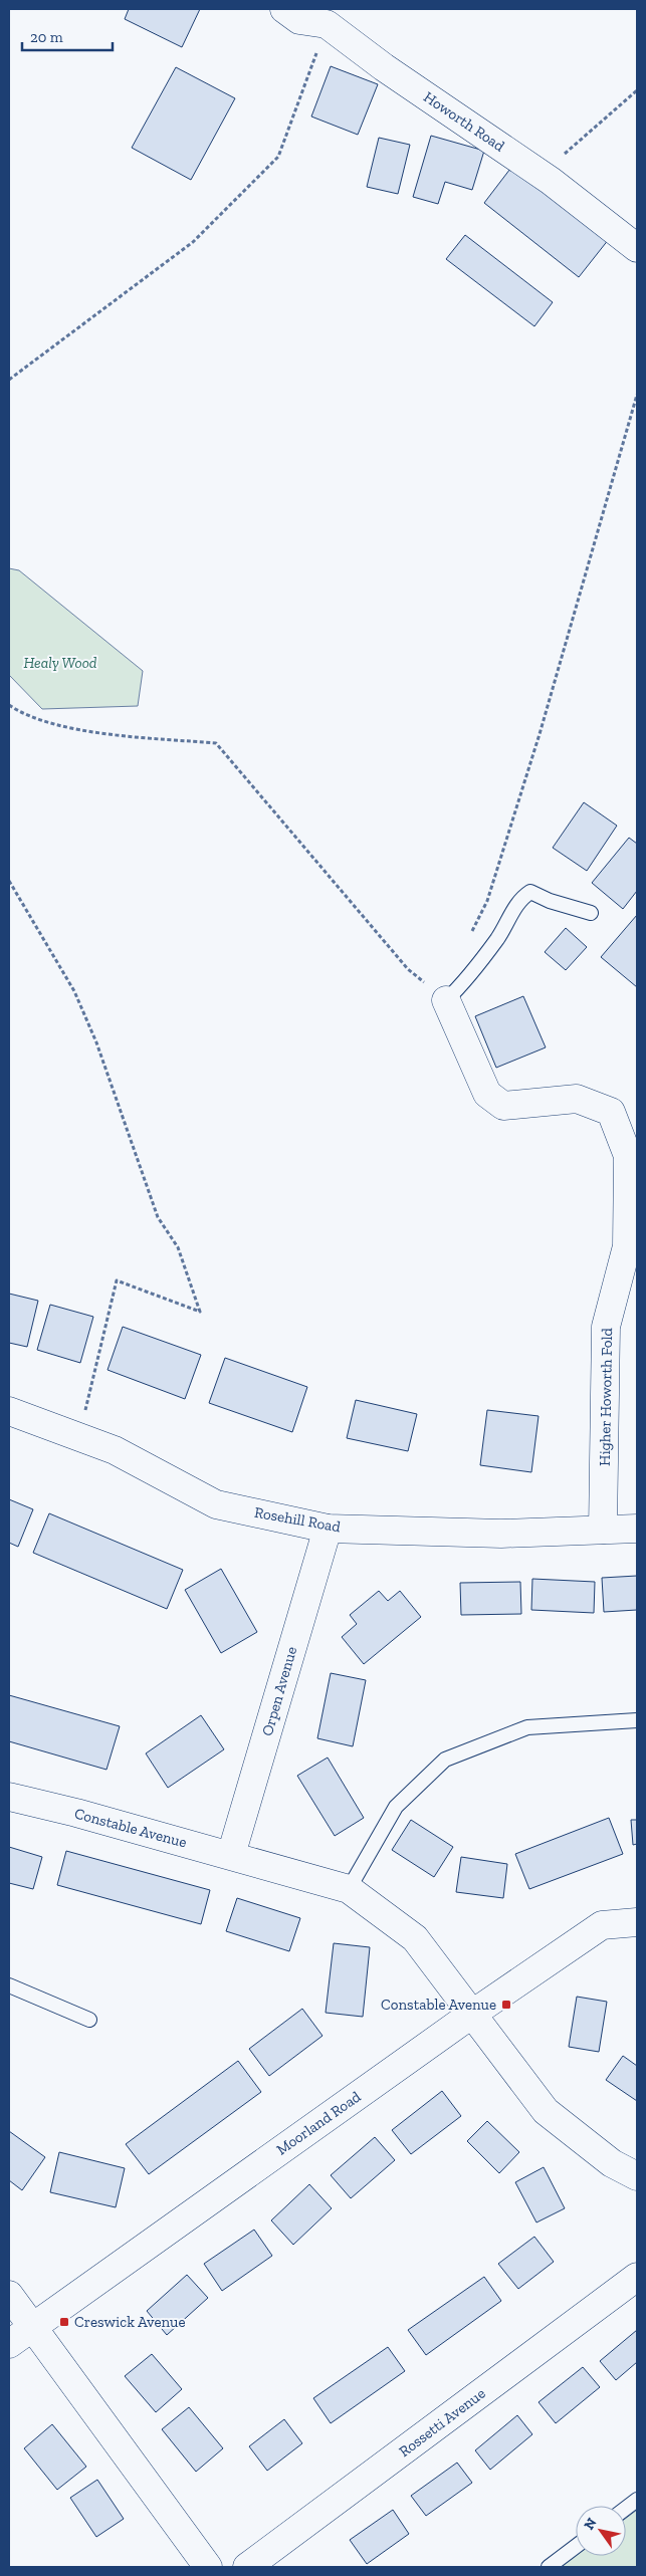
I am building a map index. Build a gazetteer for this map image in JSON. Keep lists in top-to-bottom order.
{
  "streets": {
    "street": [
      "Howorth Road",
      "Higher Howorth Fold",
      "Rosehill Road",
      "Orpen Avenue",
      "Constable Avenue",
      "Moorland Road",
      "Rossetti Avenue"
    ]
  },
  "crossings": [
    ["Higher Howorth Fold", "Rosehill Road"],
    ["Rosehill Road", "Orpen Avenue"],
    ["Orpen Avenue", "Constable Avenue"],
    ["Constable Avenue", "Moorland Road"]
  ],
  "parks": ["Healy Wood"],
  "places": {
    "transit": ["Constable Avenue", "Creswick Avenue"]
  },
  "scale_bar": "20 m",
  "north": "top left"
}
